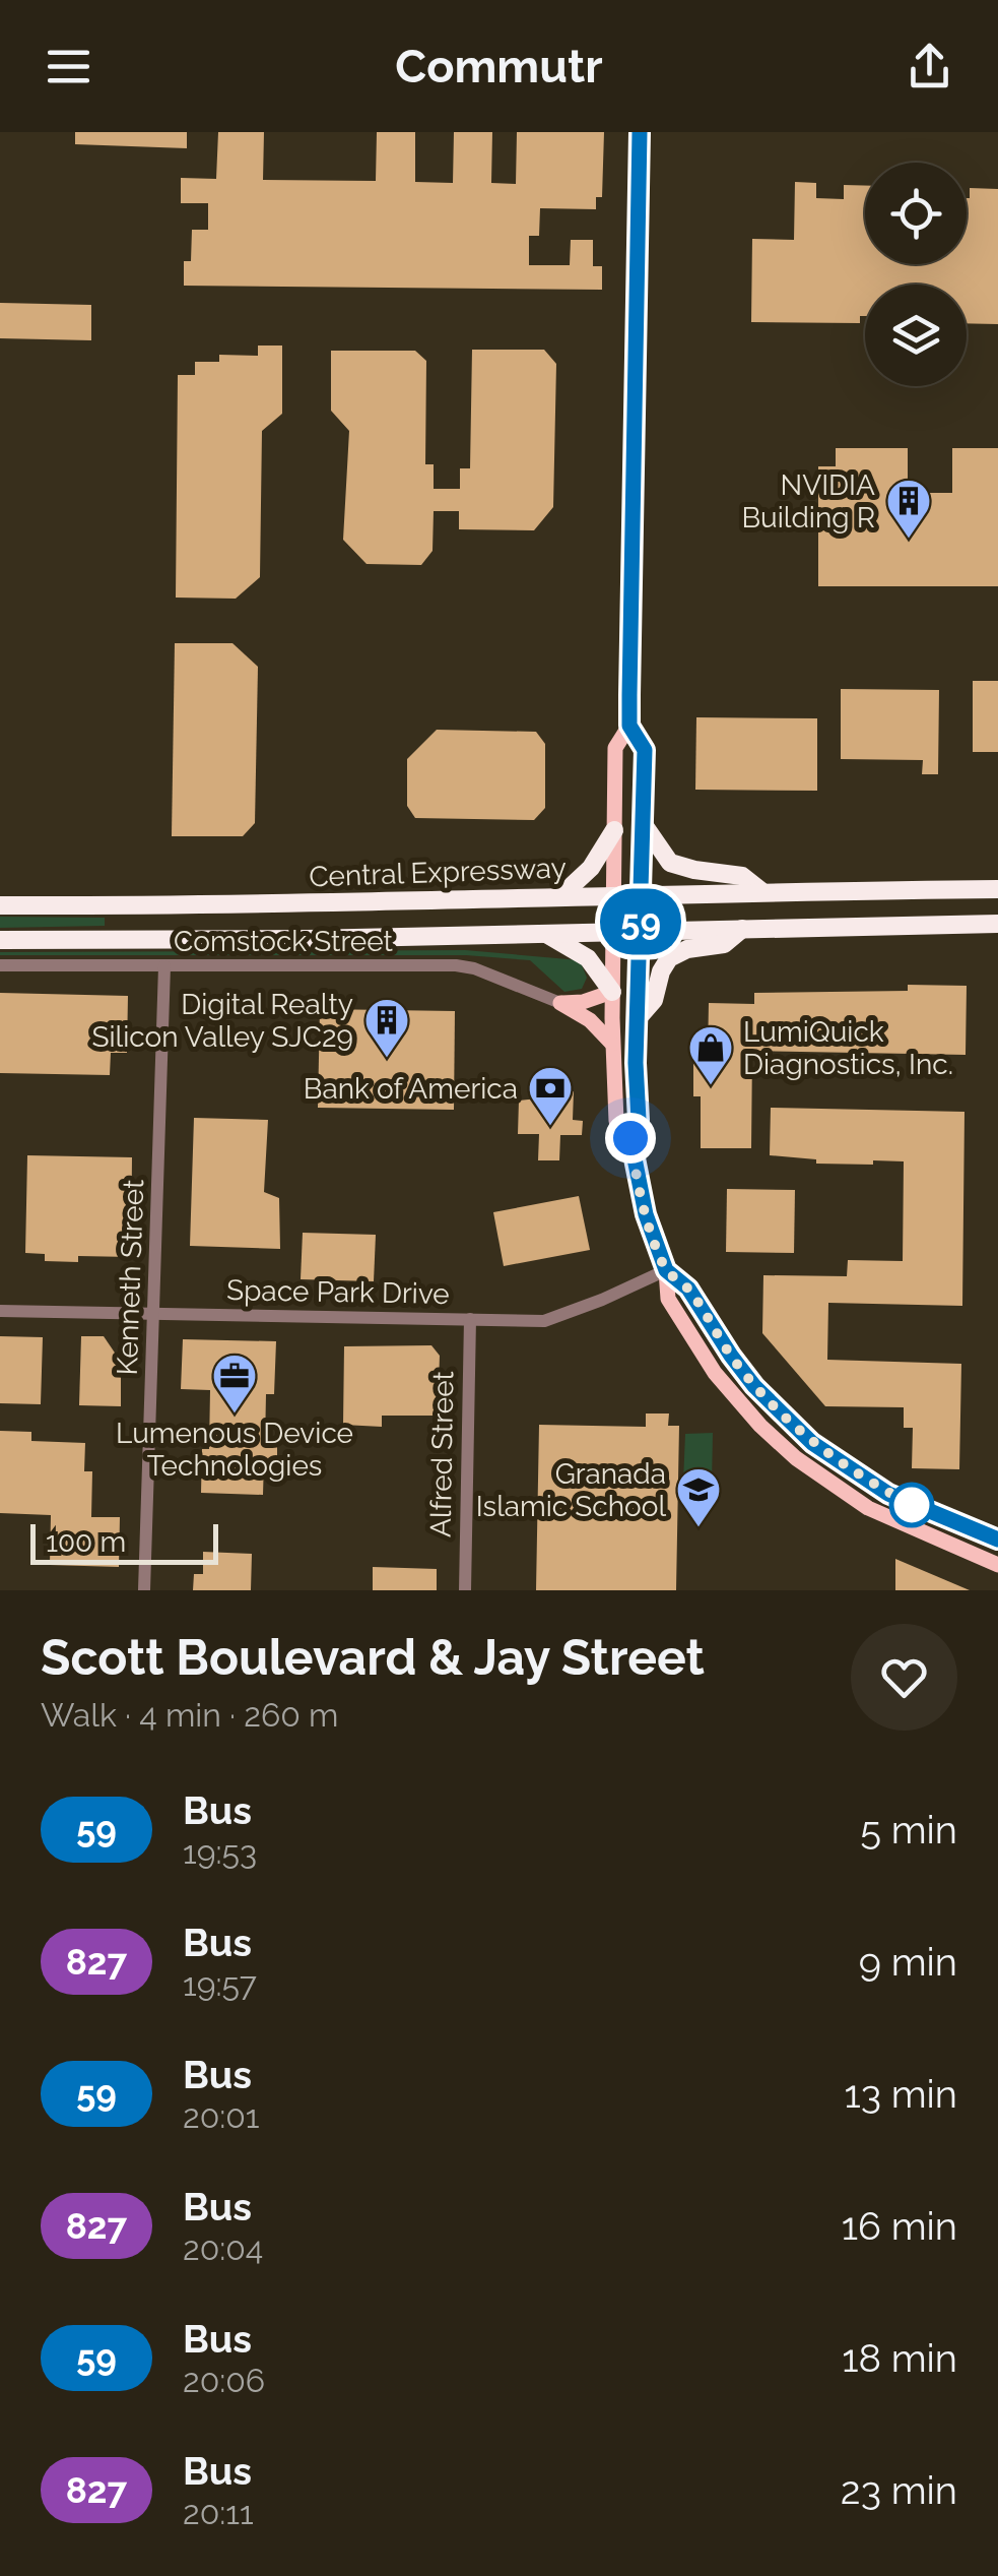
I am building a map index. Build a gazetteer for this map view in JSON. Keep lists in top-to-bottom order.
{
  "streets": {
    "highway": ["Central Expressway"],
    "street": [
      "Comstock Street",
      "Kenneth Street",
      "Space Park Drive",
      "Alfred Street"
    ]
  },
  "crossings": [
    ["Comstock Street", "Kenneth Street"],
    ["Kenneth Street", "Space Park Drive"],
    ["Space Park Drive", "Alfred Street"]
  ],
  "places": {
    "building": ["NVIDIA Building R", "Digital Realty Silicon Valley SJC29"],
    "shop": ["LumiQuick Diagnostics, Inc."],
    "bank": ["Bank of America"],
    "office": ["Lumenous Device Technologies"],
    "school or university": ["Granada Islamic School"]
  },
  "lines": ["bus line 59"],
  "scale_bar": "100 m",
  "page": {
    "header": "Commutr",
    "on_map": "59",
    "scale": "100 m",
    "heading": ["Scott Boulevard & Jay Street", "Walk · 4 min · 260 m"],
    "list": [
      {
        "mark": "59",
        "name": "Bus",
        "note": "19:53",
        "value": "5 min"
      },
      {
        "mark": "827",
        "name": "Bus",
        "note": "19:57",
        "value": "9 min"
      },
      {
        "mark": "59",
        "name": "Bus",
        "note": "20:01",
        "value": "13 min"
      },
      {
        "mark": "827",
        "name": "Bus",
        "note": "20:04",
        "value": "16 min"
      },
      {
        "mark": "59",
        "name": "Bus",
        "note": "20:06",
        "value": "18 min"
      },
      {
        "mark": "827",
        "name": "Bus",
        "note": "20:11",
        "value": "23 min"
      }
    ]
  }
}
